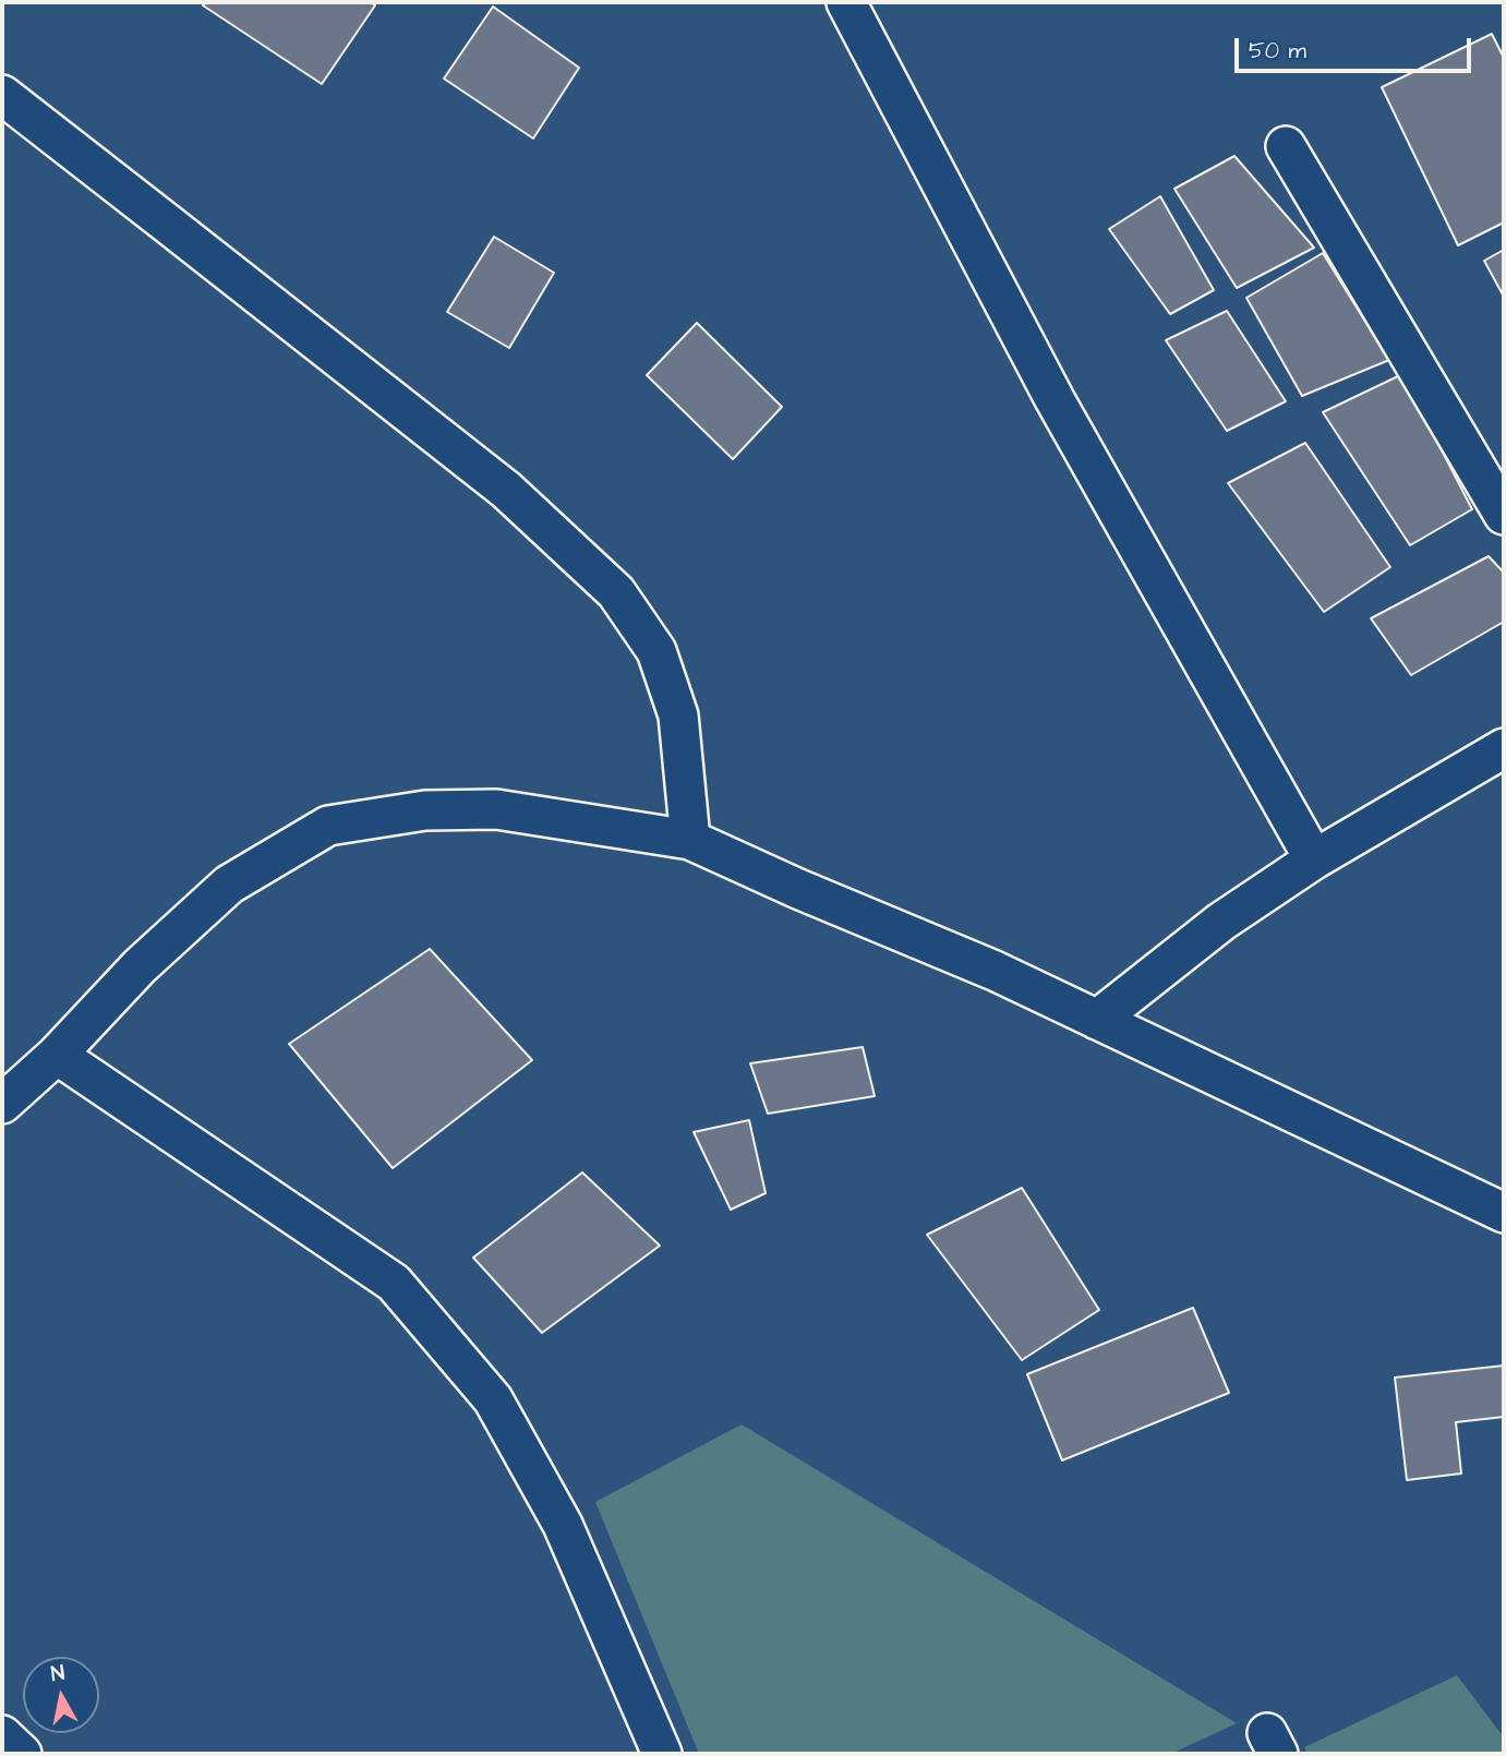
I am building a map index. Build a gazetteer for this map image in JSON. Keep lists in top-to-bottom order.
{
  "scale_bar": "50 m",
  "north": "top"
}
